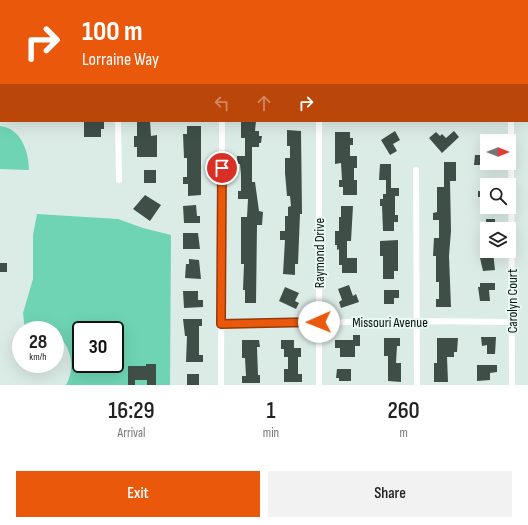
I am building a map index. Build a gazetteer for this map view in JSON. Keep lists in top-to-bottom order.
{
  "streets": {
    "street": ["Raymond Drive", "Carolyn Court", "Missouri Avenue"]
  },
  "crossings": [
    ["Raymond Drive", "Missouri Avenue"],
    ["Carolyn Court", "Missouri Avenue"]
  ],
  "north": "right",
  "page": {
    "turn": ["100 m", "Lorraine Way"],
    "speed": "28 km/h",
    "limit": "30",
    "eta": [
      "16:29",
      "Arrival",
      "1",
      "min",
      "260",
      "m"
    ],
    "buttons": ["Exit", "Share"]
  }
}
